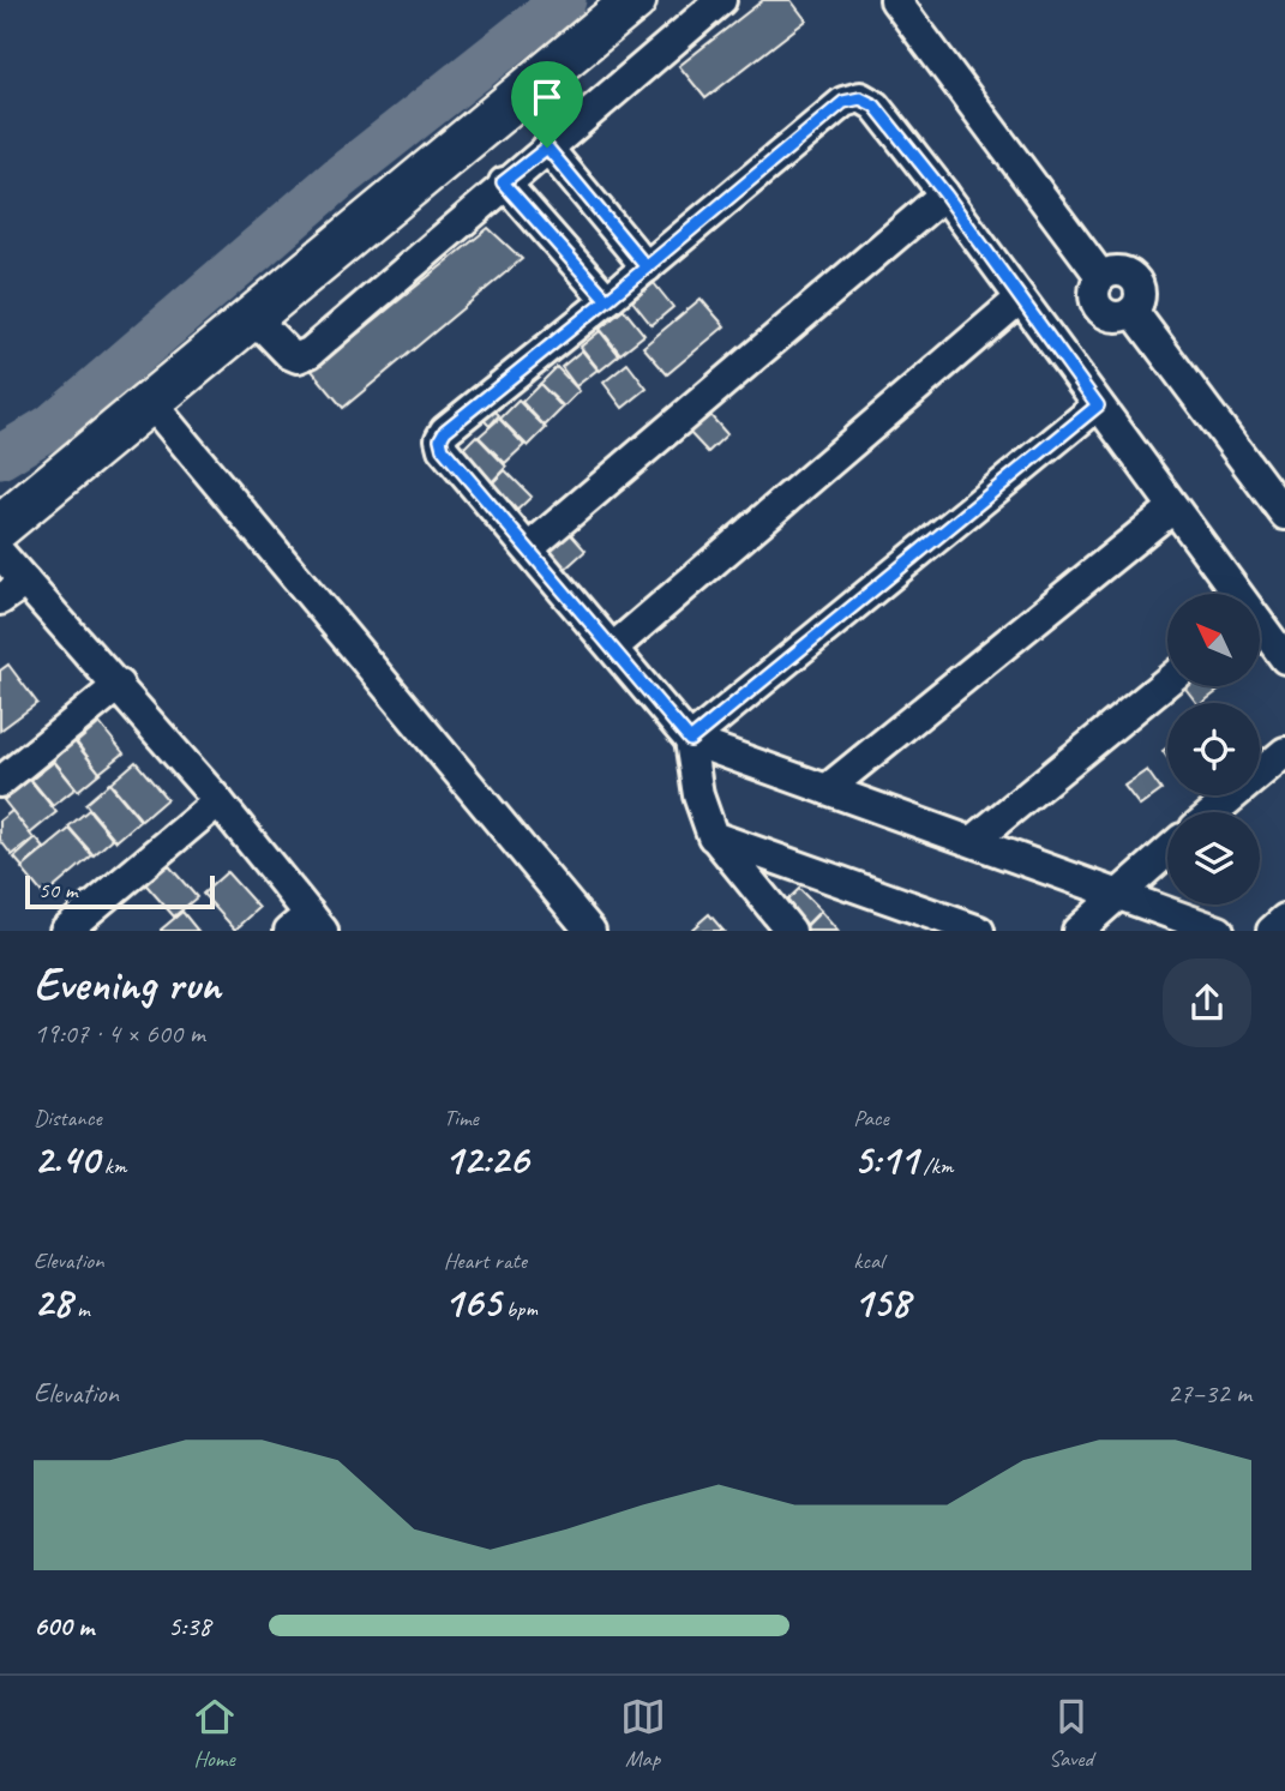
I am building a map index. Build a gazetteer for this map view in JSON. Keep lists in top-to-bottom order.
{
  "scale_bar": "50 m",
  "north": "top left",
  "page": {
    "scale": "50 m",
    "heading": ["Evening run", "19:07 · 4 × 600 m"],
    "stats": [
      ["Distance", "2.40 km"],
      ["Time", "12:26"],
      ["Pace", "5:11 /km"],
      ["Elevation", "28 m"],
      ["Heart rate", "165 bpm"],
      ["kcal", "158"]
    ],
    "chart": ["Elevation", "27–32 m"],
    "list": [
      {
        "name": "600 m",
        "note": "5:38"
      }
    ],
    "tabs": ["Home", "Map", "Saved"]
  }
}
